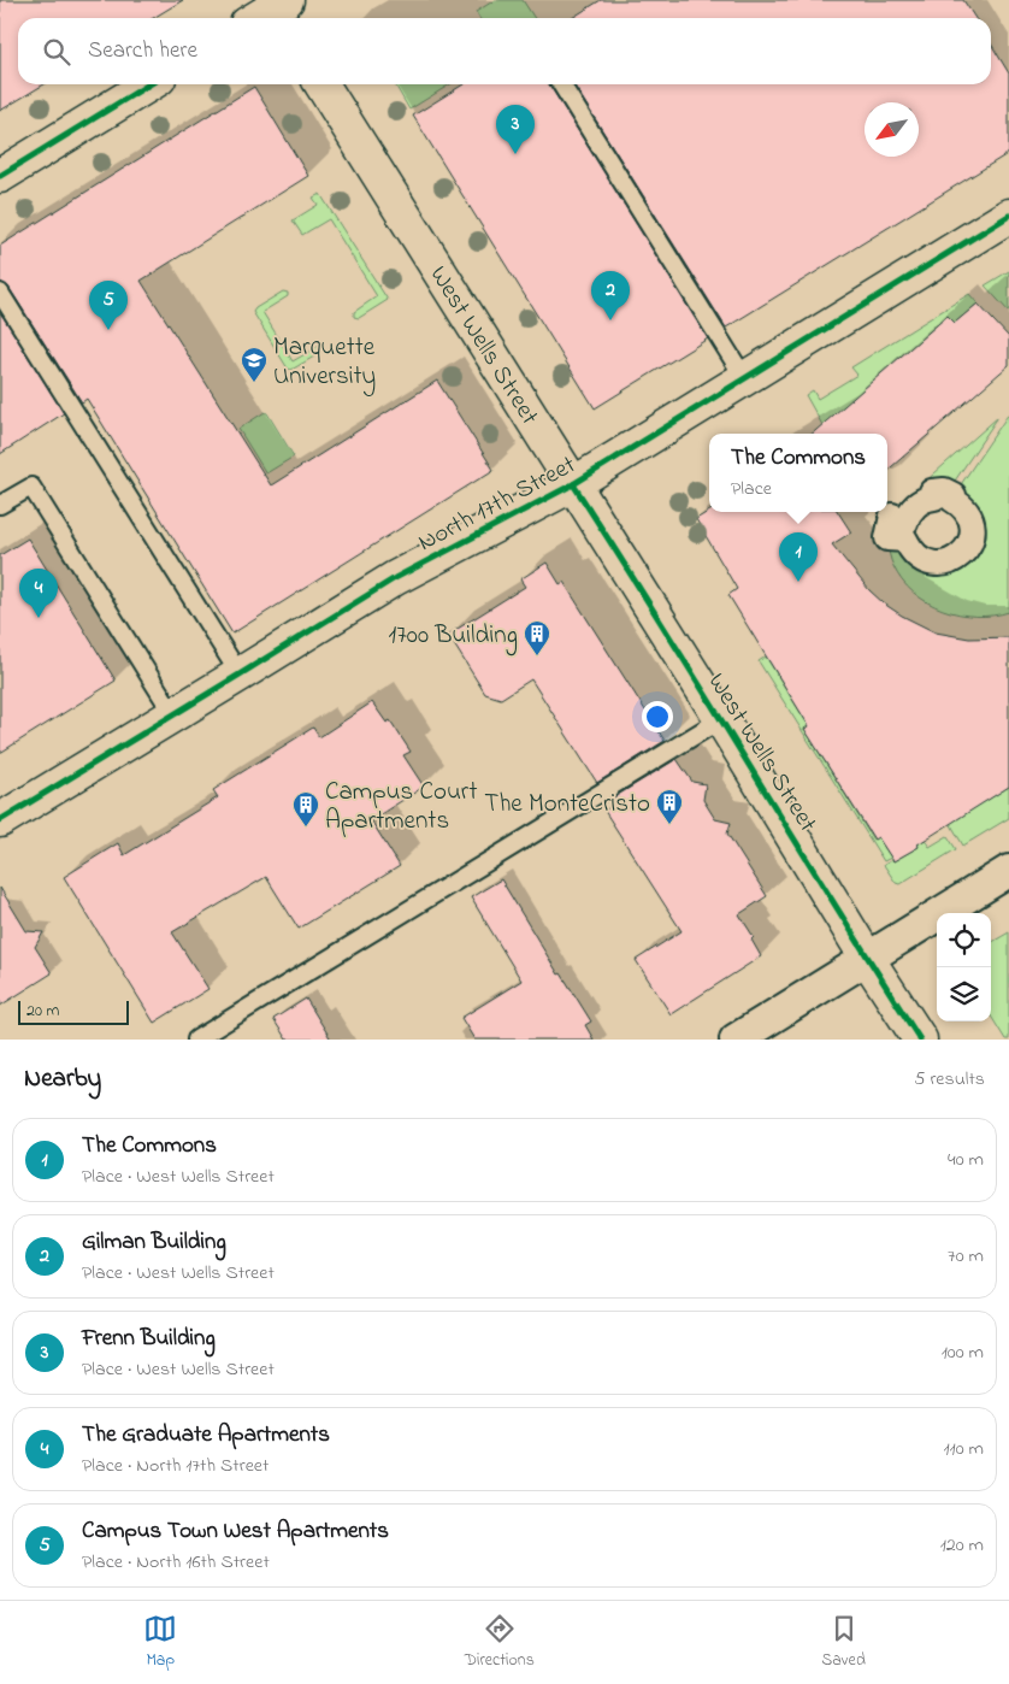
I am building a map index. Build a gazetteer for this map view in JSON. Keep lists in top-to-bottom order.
{
  "streets": {
    "main road": ["West Wells Street", "North 17th Street"]
  },
  "crossings": [
    ["West Wells Street", "North 17th Street"]
  ],
  "places": {
    "school or university": ["Marquette University"],
    "building": ["1700 Building", "The MonteCristo", "Campus Court Apartments"]
  },
  "scale_bar": "20 m",
  "north": "bottom left",
  "page": {
    "search": "Search here",
    "pins": [
      "3",
      "2",
      "5",
      "1",
      "4"
    ],
    "popup": ["The Commons", "Place"],
    "scale": "20 m",
    "heading": ["Nearby", "5 results"],
    "list": [
      {
        "mark": "1",
        "name": "The Commons",
        "note": "Place · West Wells Street",
        "value": "40 m"
      },
      {
        "mark": "2",
        "name": "Gilman Building",
        "note": "Place · West Wells Street",
        "value": "70 m"
      },
      {
        "mark": "3",
        "name": "Frenn Building",
        "note": "Place · West Wells Street",
        "value": "100 m"
      },
      {
        "mark": "4",
        "name": "The Graduate Apartments",
        "note": "Place · North 17th Street",
        "value": "110 m"
      },
      {
        "mark": "5",
        "name": "Campus Town West Apartments",
        "note": "Place · North 16th Street",
        "value": "120 m"
      }
    ],
    "nav": ["Map", "Directions", "Saved"]
  }
}
